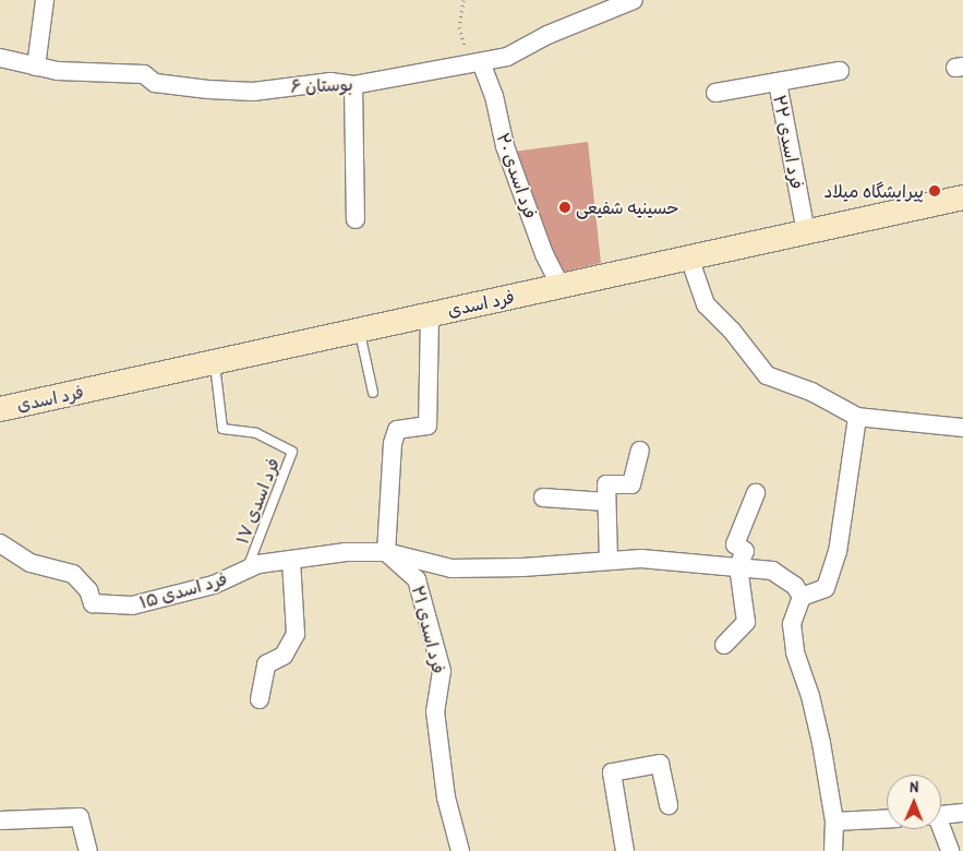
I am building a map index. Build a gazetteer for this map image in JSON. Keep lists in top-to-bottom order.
{
  "streets": {
    "main road": ["فرد اسدی"],
    "street": [
      "بوستان ۶",
      "فرد اسدی ۲۲",
      "فرد اسدی ۲۰",
      "فرد اسدی ۱۵",
      "فرد اسدی ۲۱"
    ],
    "lane": ["فرد اسدی ۱۷"]
  },
  "crossings": [
    ["بوستان ۶", "فرد اسدی ۲۰"],
    ["فرد اسدی ۲۲", "فرد اسدی"],
    ["فرد اسدی ۲۰", "فرد اسدی"],
    ["فرد اسدی", "فرد اسدی ۱۷"],
    ["فرد اسدی ۱۷", "فرد اسدی ۱۵"],
    ["فرد اسدی ۱۵", "فرد اسدی ۲۱"]
  ],
  "places": ["پیرایشگاه میلاد", "حسینیه شفیعی"],
  "north": "top"
}
